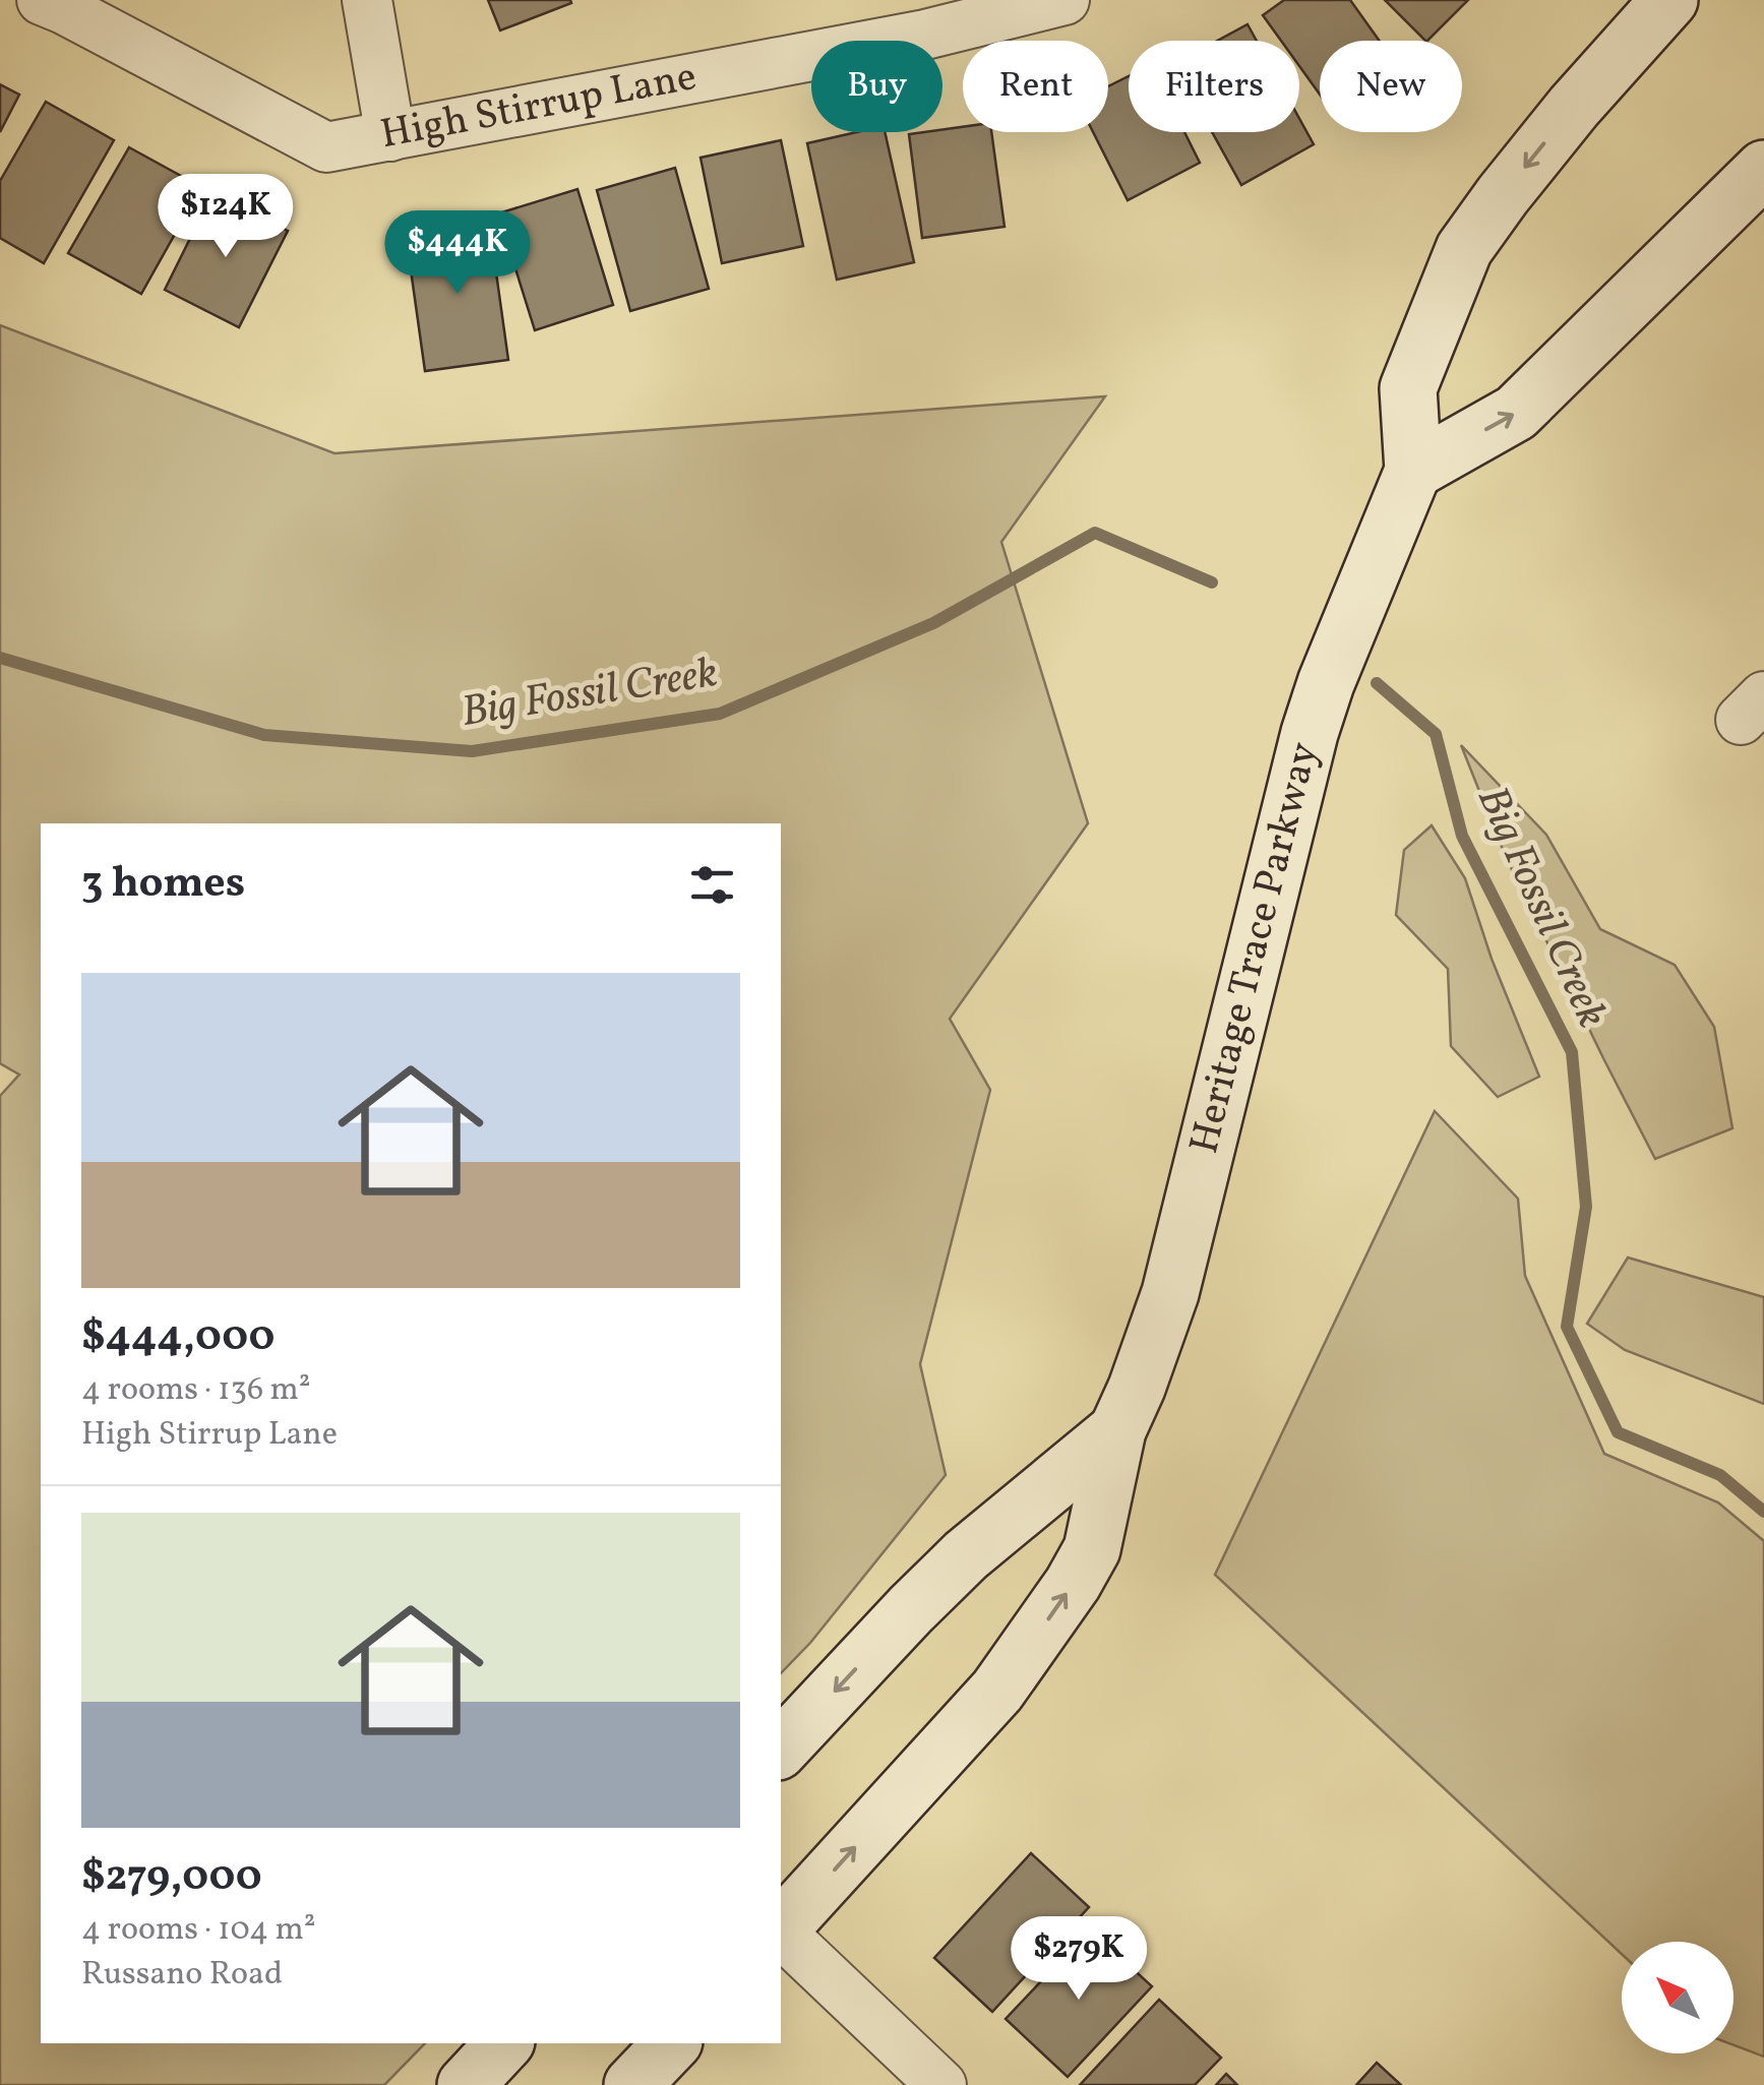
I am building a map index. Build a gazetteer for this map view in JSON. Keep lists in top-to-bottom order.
{
  "streets": {
    "street": ["High Stirrup Lane", "Heritage Trace Parkway"]
  },
  "water": ["Big Fossil Creek"],
  "north": "top left",
  "page": {
    "chip": [
      "Buy",
      "Rent",
      "Filters",
      "New"
    ],
    "price": ["$124K", "$444K", "$279K"],
    "heading": "3 homes",
    "list": [
      {
        "name": "$444,000",
        "note": "4 rooms · 136 m² · High Stirrup Lane"
      },
      {
        "name": "$279,000",
        "note": "4 rooms · 104 m² · Russano Road"
      }
    ]
  }
}
